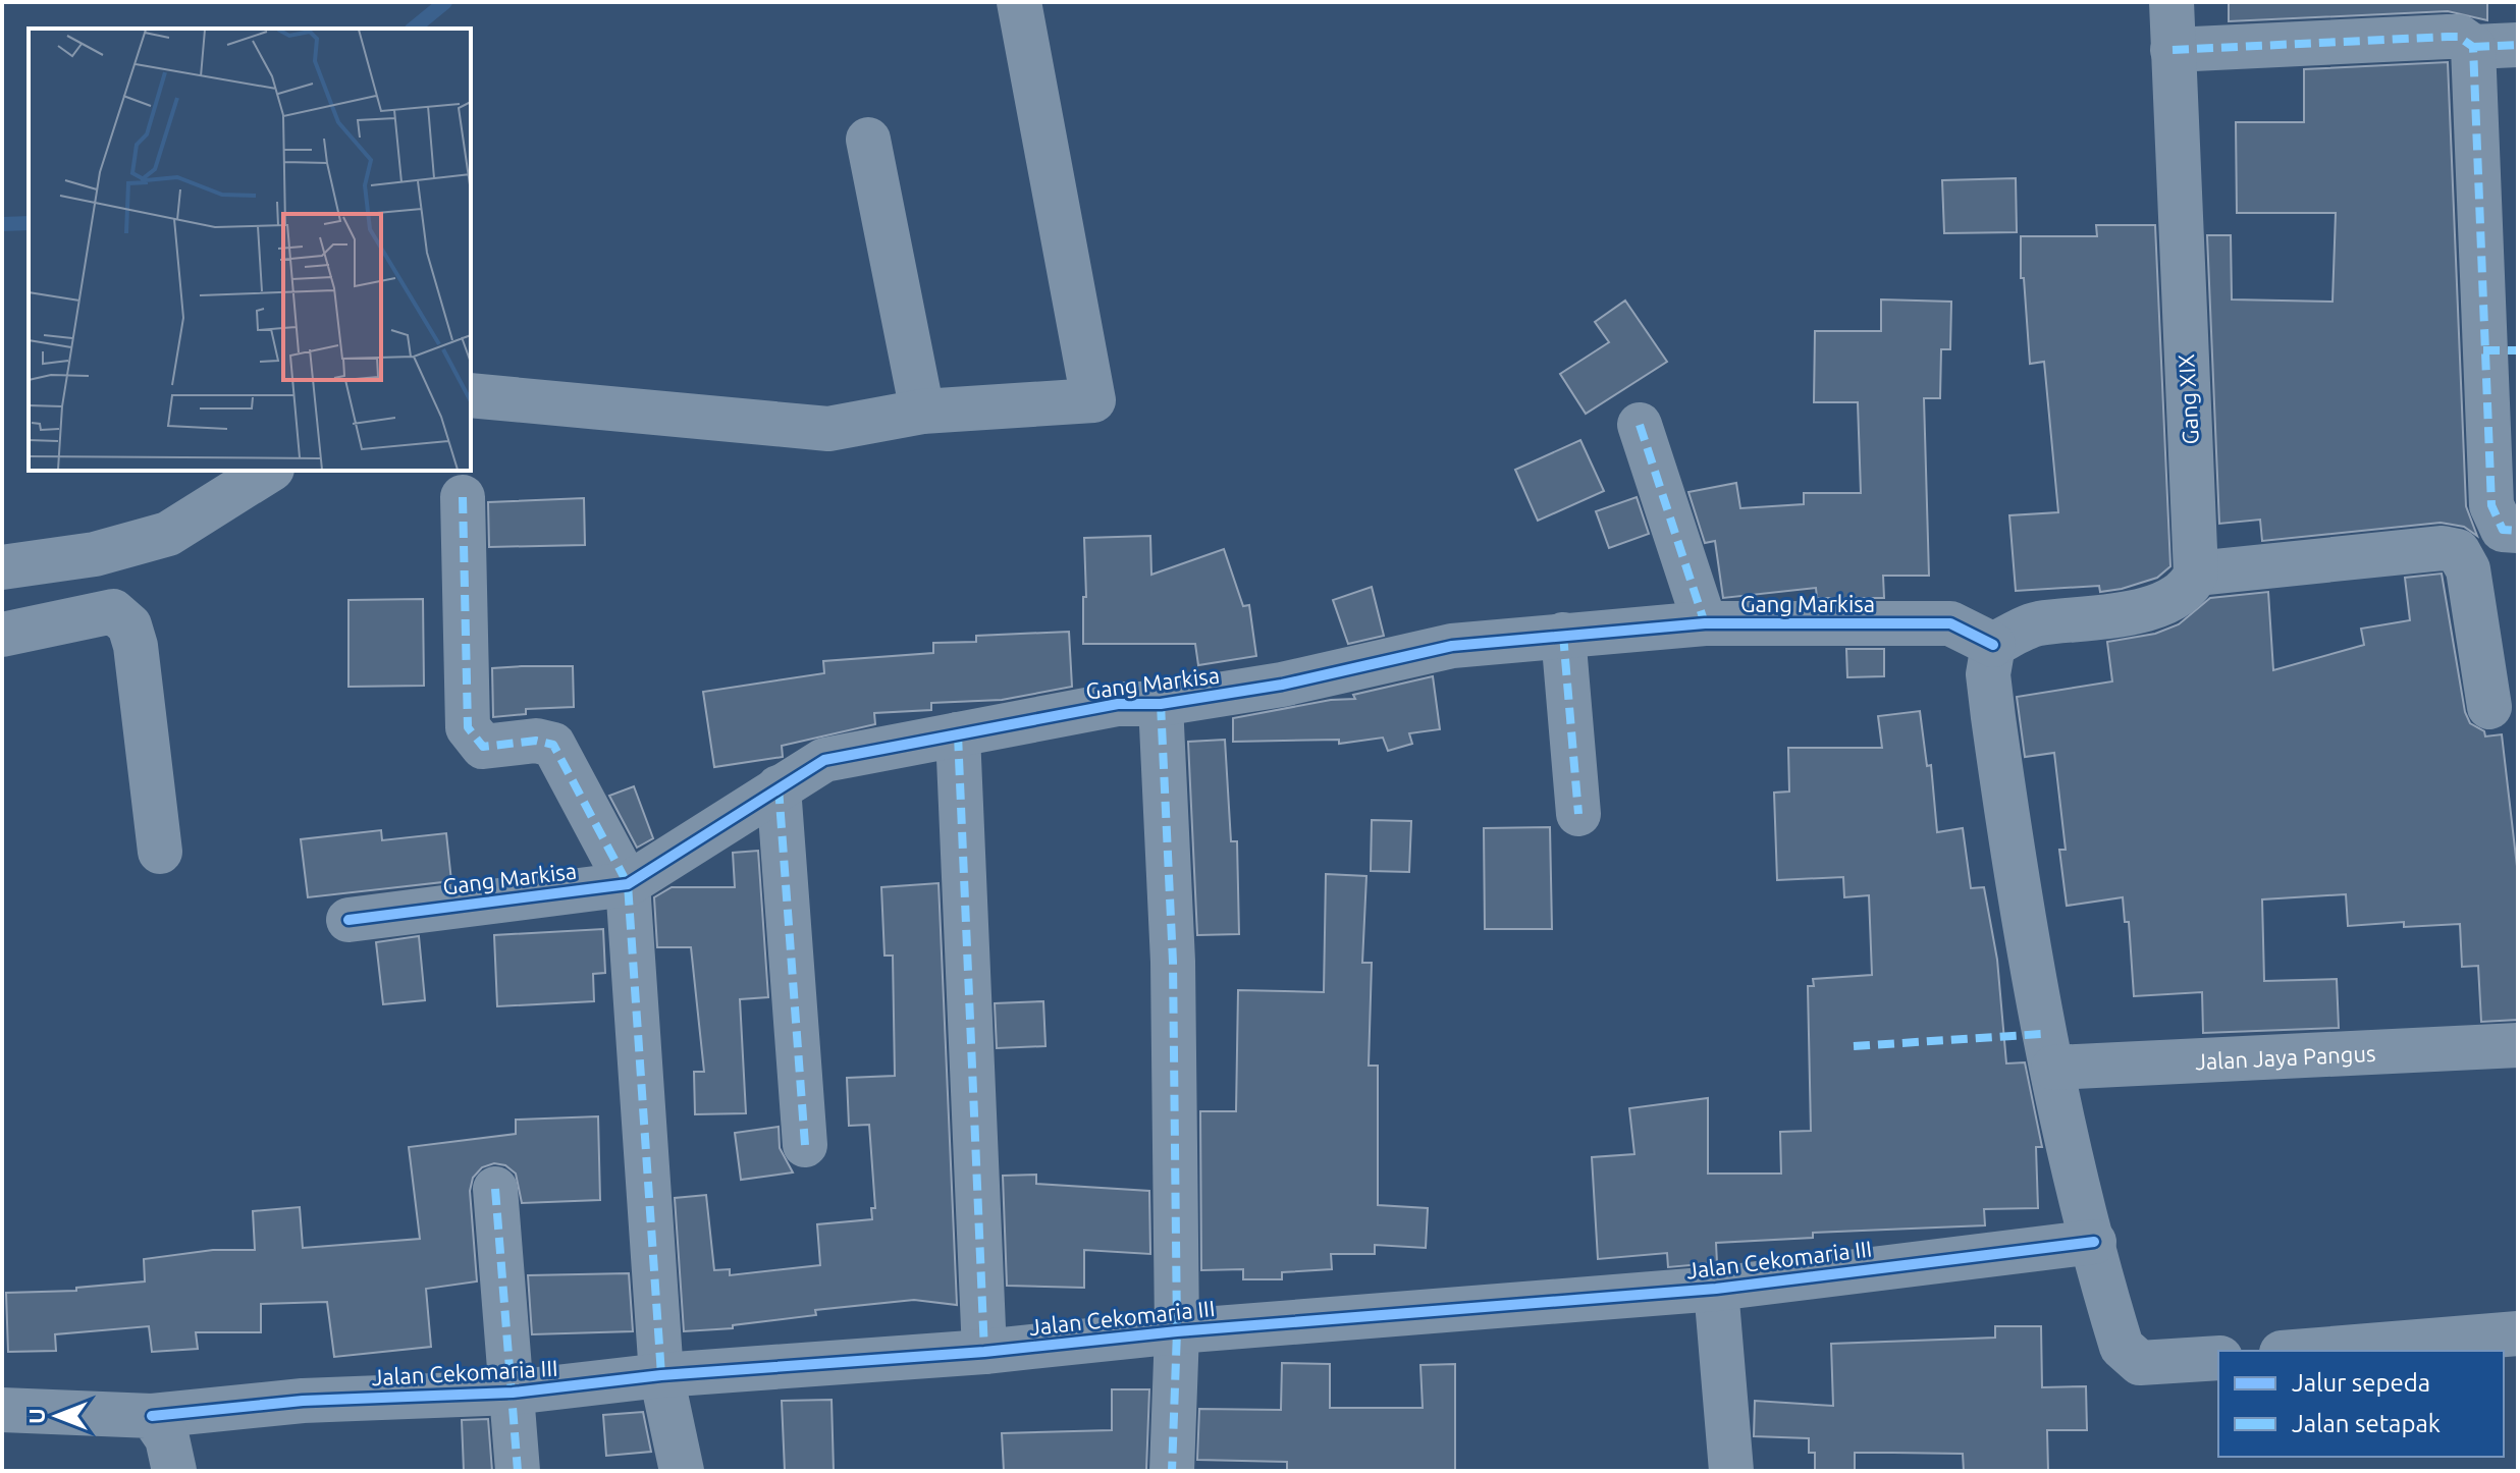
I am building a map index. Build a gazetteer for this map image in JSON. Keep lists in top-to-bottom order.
{
  "streets": {
    "street": [
      "Gang XIX",
      "Gang Markisa",
      "Jalan Jaya Pangus",
      "Jalan Cekomaria III"
    ]
  },
  "legend": ["Jalur sepeda", "Jalan setapak"],
  "north": "left"
}
